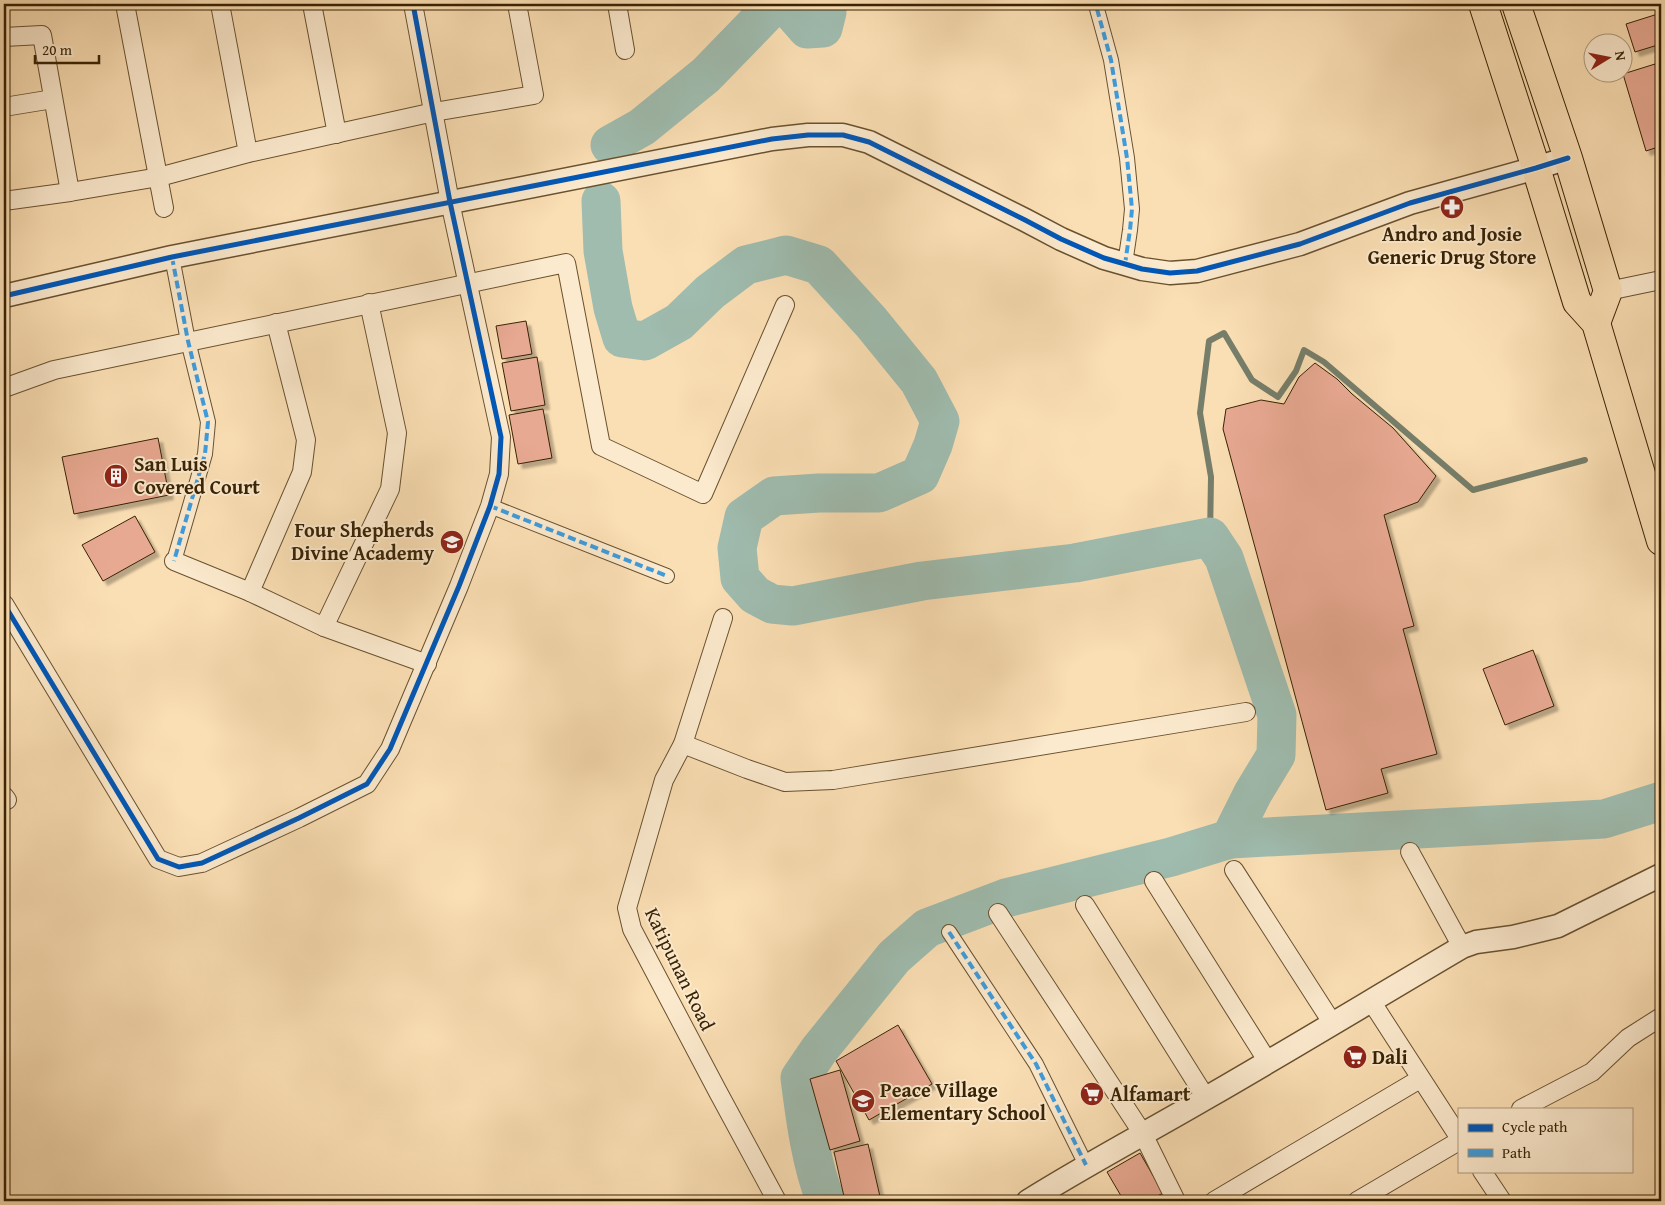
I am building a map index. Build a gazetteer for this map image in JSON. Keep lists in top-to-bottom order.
{
  "streets": {
    "street": ["Katipunan Road"]
  },
  "places": {
    "pharmacy": ["Andro and Josie Generic Drug Store"],
    "building": ["San Luis Covered Court"],
    "school or university": ["Four Shepherds Divine Academy", "Peace Village Elementary School"],
    "supermarket": ["Dali", "Alfamart"]
  },
  "legend": ["Cycle path", "Path"],
  "scale_bar": "20 m",
  "north": "right"
}
